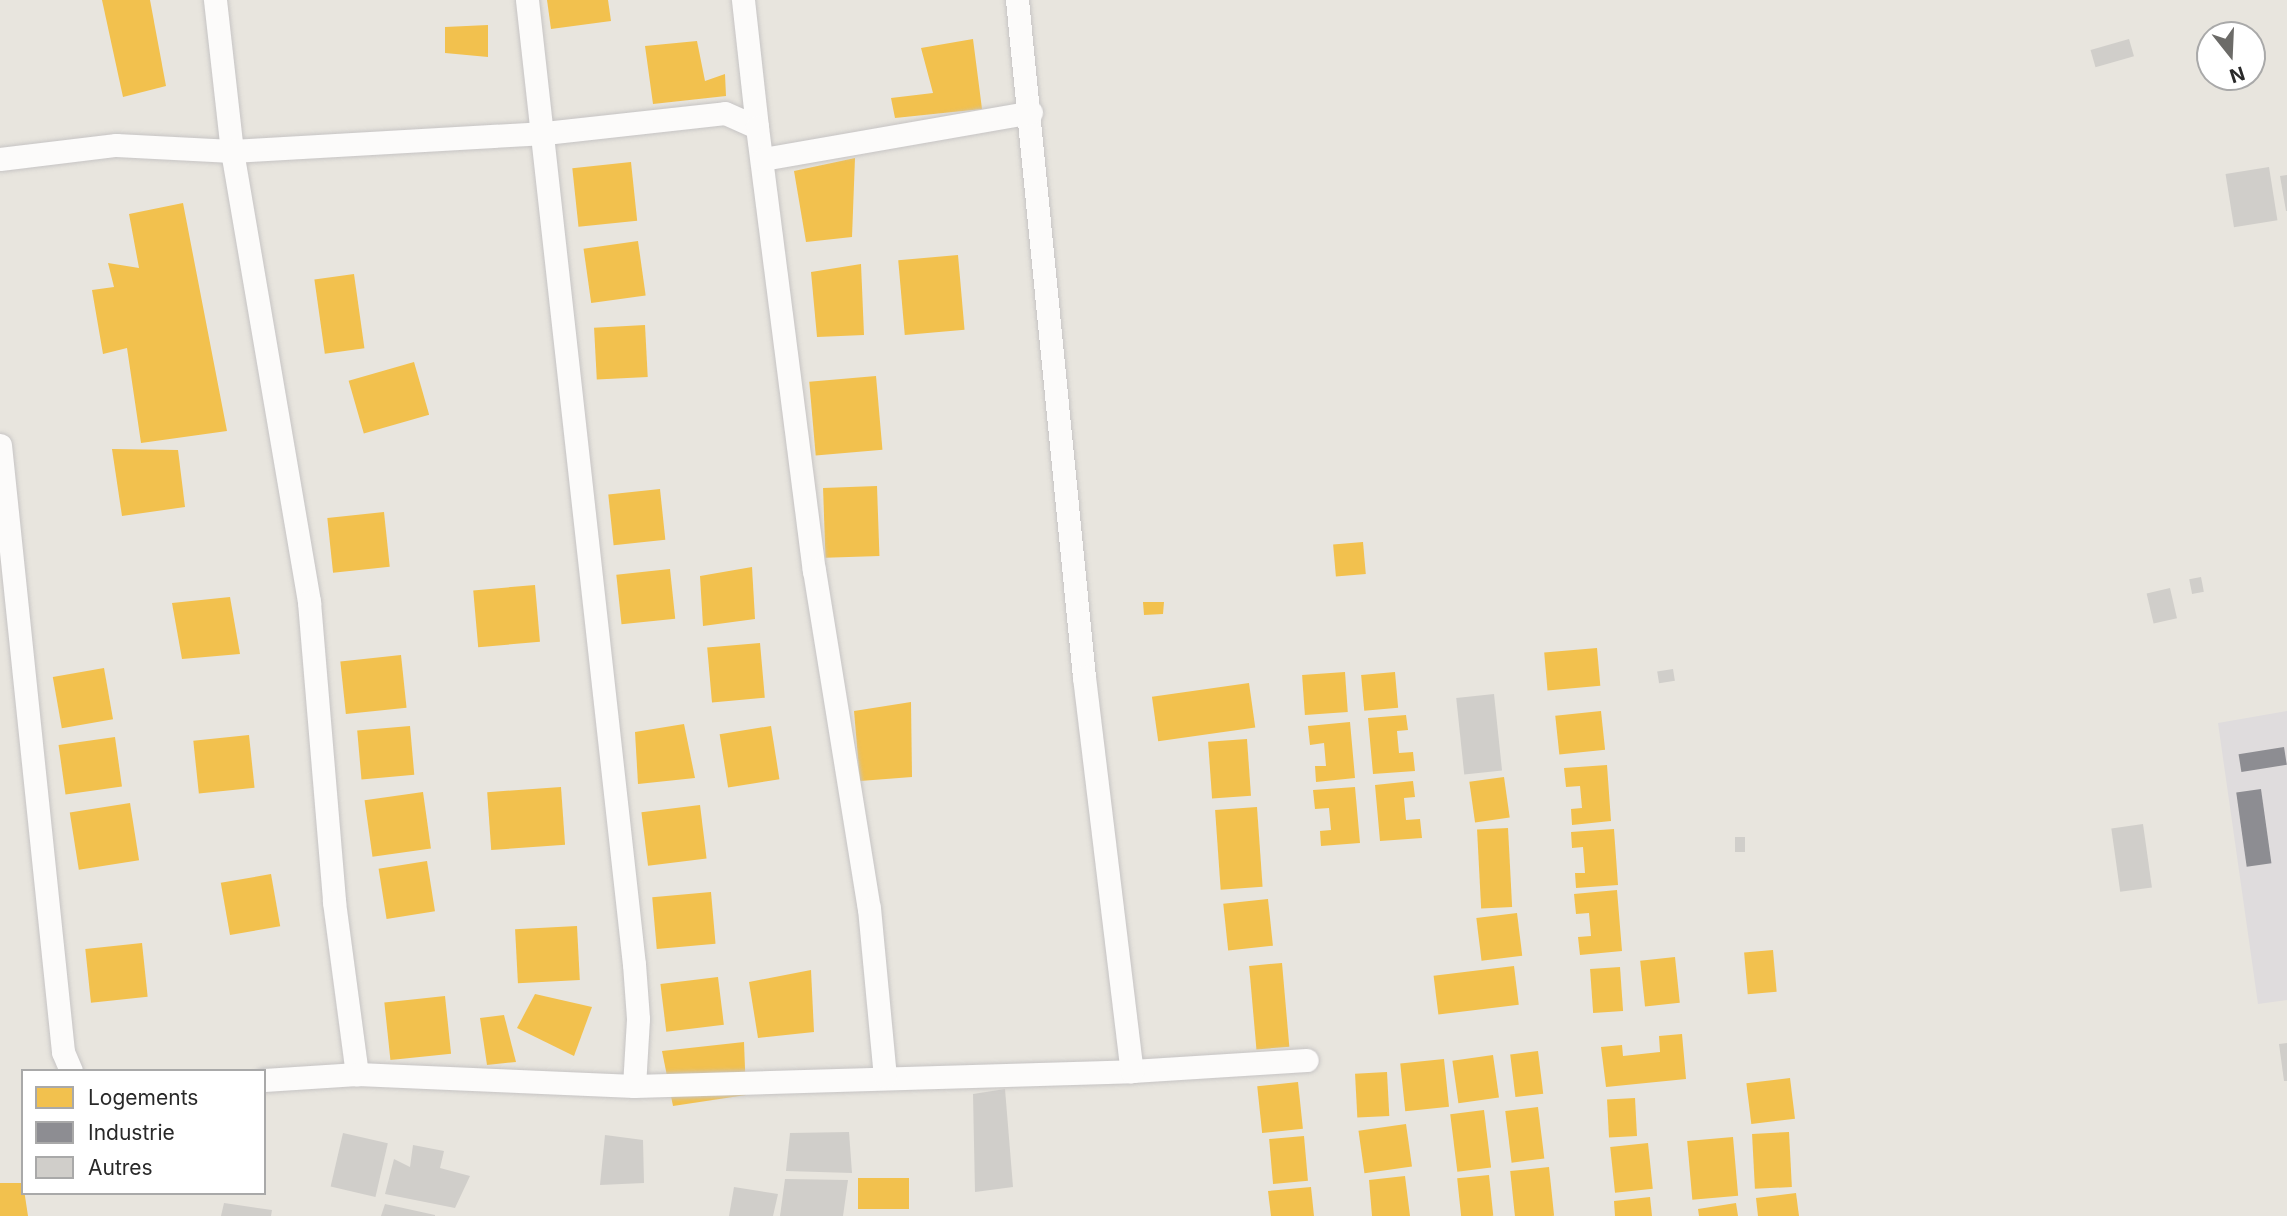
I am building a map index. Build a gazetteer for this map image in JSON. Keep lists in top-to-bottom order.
{
  "legend": ["Logements", "Industrie", "Autres"],
  "north": "bottom"
}
